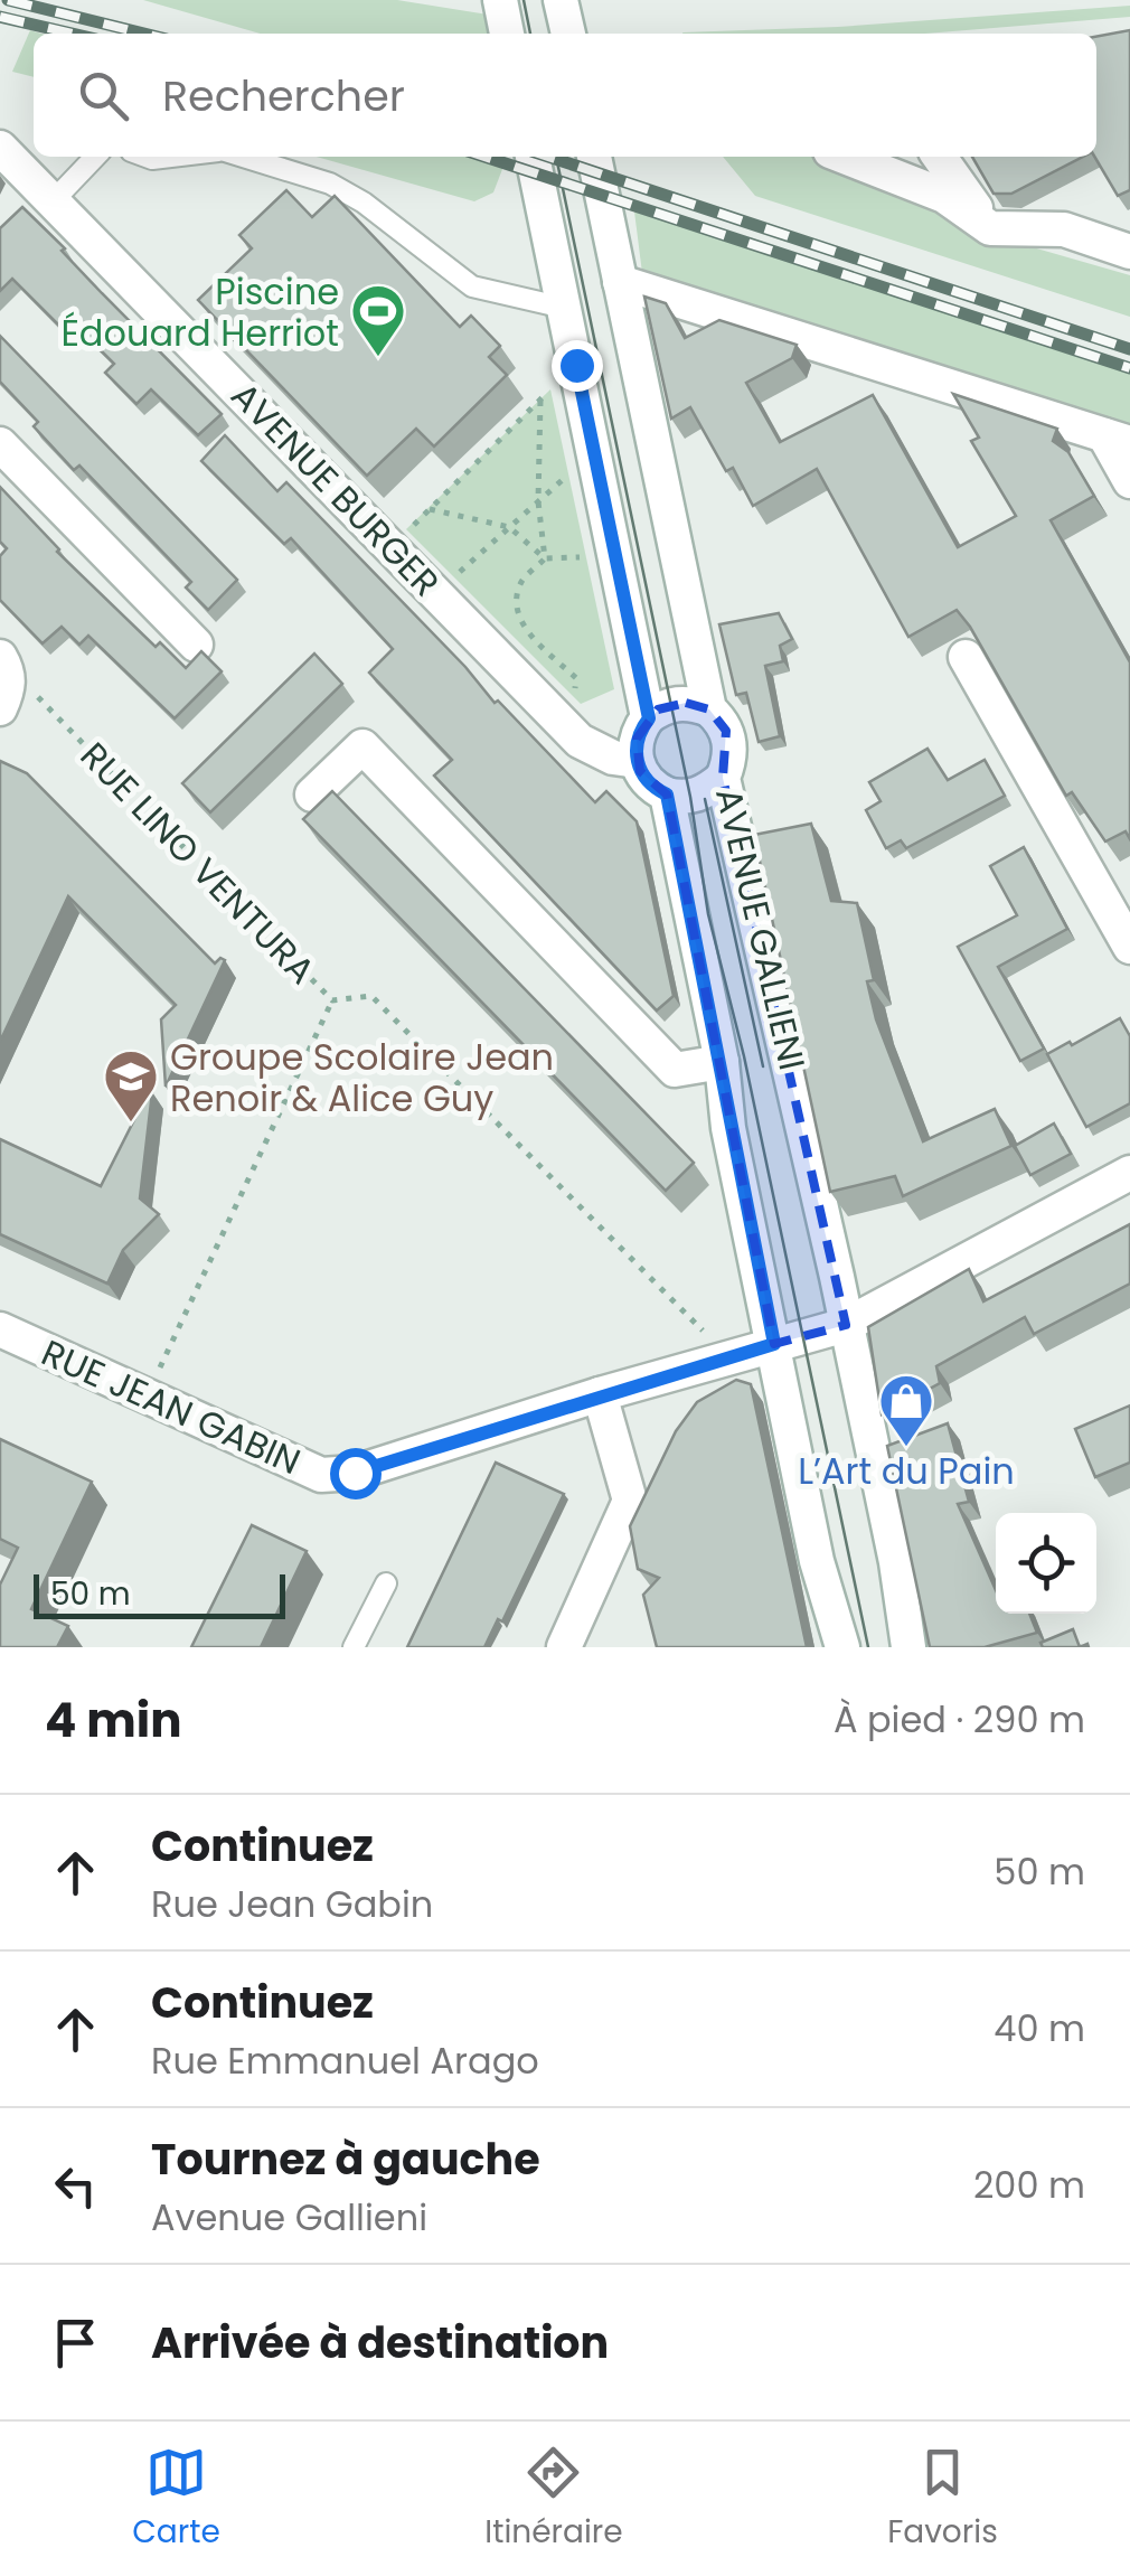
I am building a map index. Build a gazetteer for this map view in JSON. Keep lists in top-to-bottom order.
{
  "streets": {
    "street": ["AVENUE BURGER", "AVENUE GALLIENI", "RUE JEAN GABIN"],
    "path": ["RUE LINO VENTURA"]
  },
  "crossings": [
    ["AVENUE BURGER", "AVENUE GALLIENI"],
    ["AVENUE GALLIENI", "RUE JEAN GABIN"]
  ],
  "places": {
    "sports": ["Piscine Édouard Herriot"],
    "school or university": ["Groupe Scolaire Jean Renoir & Alice Guy"],
    "shop": ["L’Art du Pain"]
  },
  "scale_bar": "50 m",
  "page": {
    "search": "Rechercher",
    "scale": "50 m",
    "heading": ["4 min", "À pied · 290 m"],
    "list": [
      ["Continuez", "Rue Jean Gabin", "50 m"],
      ["Continuez", "Rue Emmanuel Arago", "40 m"],
      ["Tournez à gauche", "Avenue Gallieni", "200 m"],
      "Arrivée à destination"
    ],
    "nav": ["Carte", "Itinéraire", "Favoris"]
  }
}
